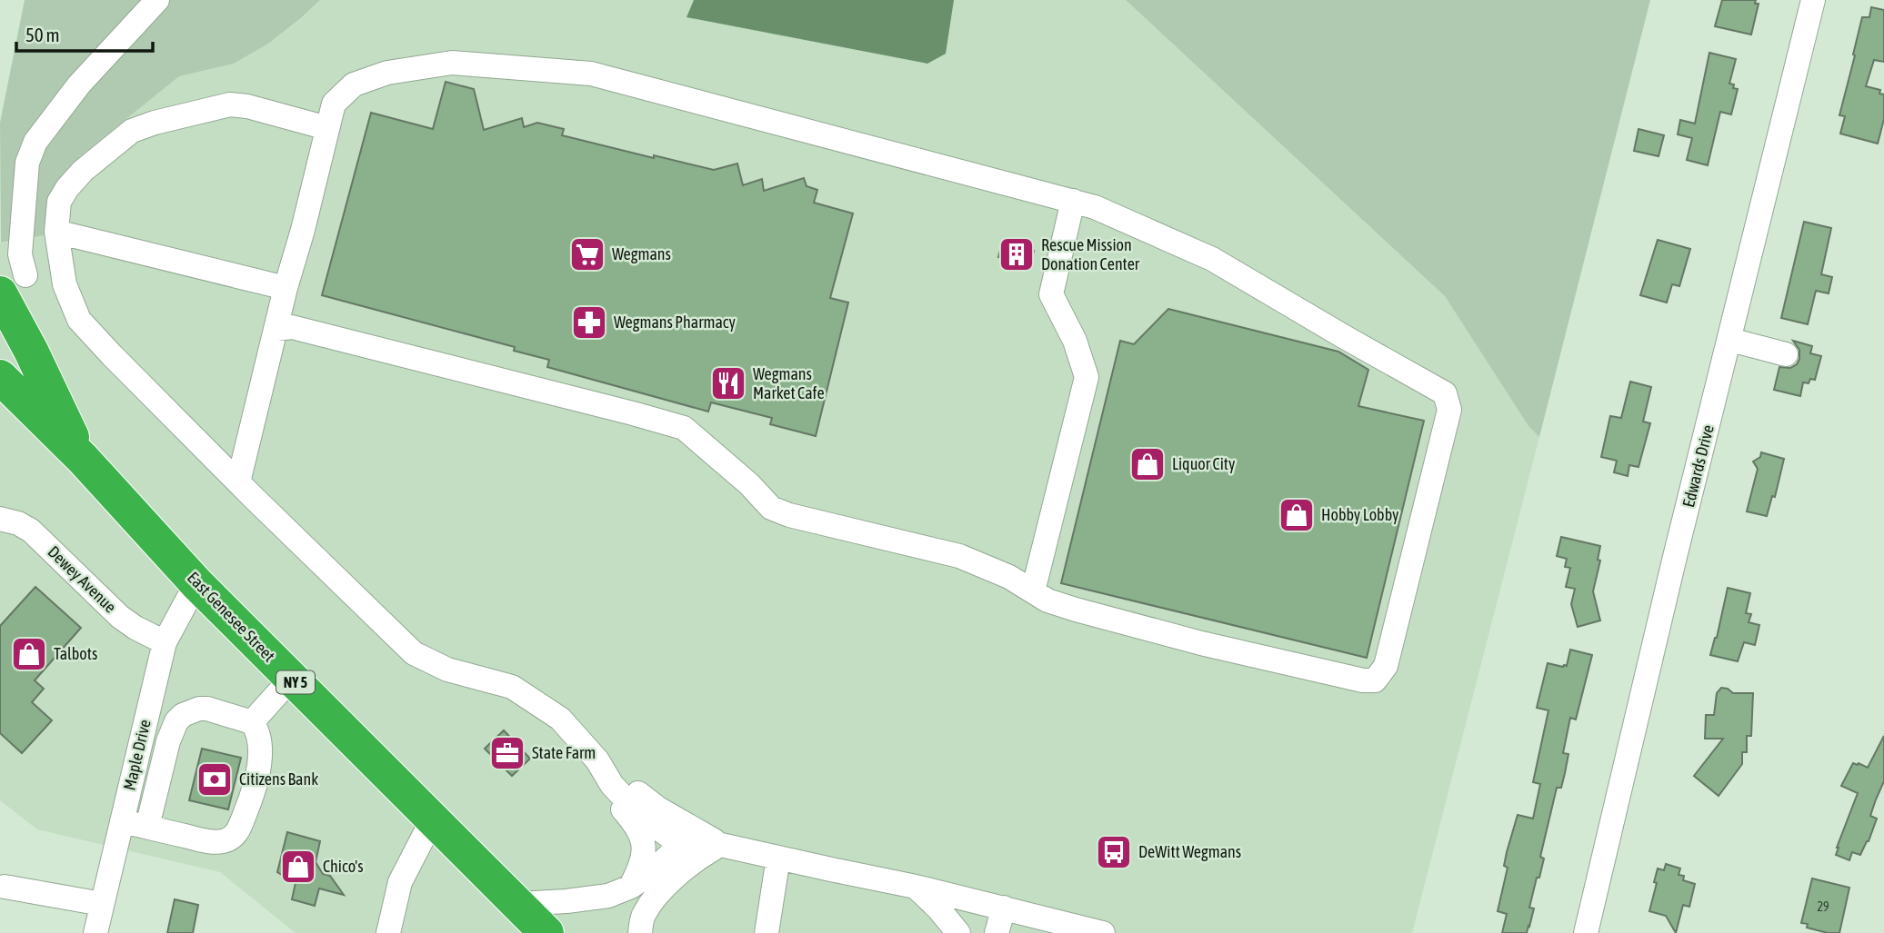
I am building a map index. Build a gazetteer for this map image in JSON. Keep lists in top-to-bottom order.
{
  "streets": {
    "highway": ["East Genesee Street", "NY 5"],
    "street": ["Edwards Drive", "Dewey Avenue", "Maple Drive"]
  },
  "crossings": [
    ["Dewey Avenue", "Maple Drive"],
    ["East Genesee Street", "Maple Drive"]
  ],
  "places": {
    "supermarket": ["Wegmans"],
    "building": ["Rescue Mission Donation Center"],
    "pharmacy": ["Wegmans Pharmacy"],
    "restaurant": ["Wegmans Market Cafe"],
    "shop": [
      "Liquor City",
      "Hobby Lobby",
      "Talbots",
      "Chico's"
    ],
    "office": ["State Farm"],
    "bank": ["Citizens Bank"],
    "bus stop": ["DeWitt Wegmans"]
  },
  "house_numbers": ["29"],
  "scale_bar": "50 m"
}
